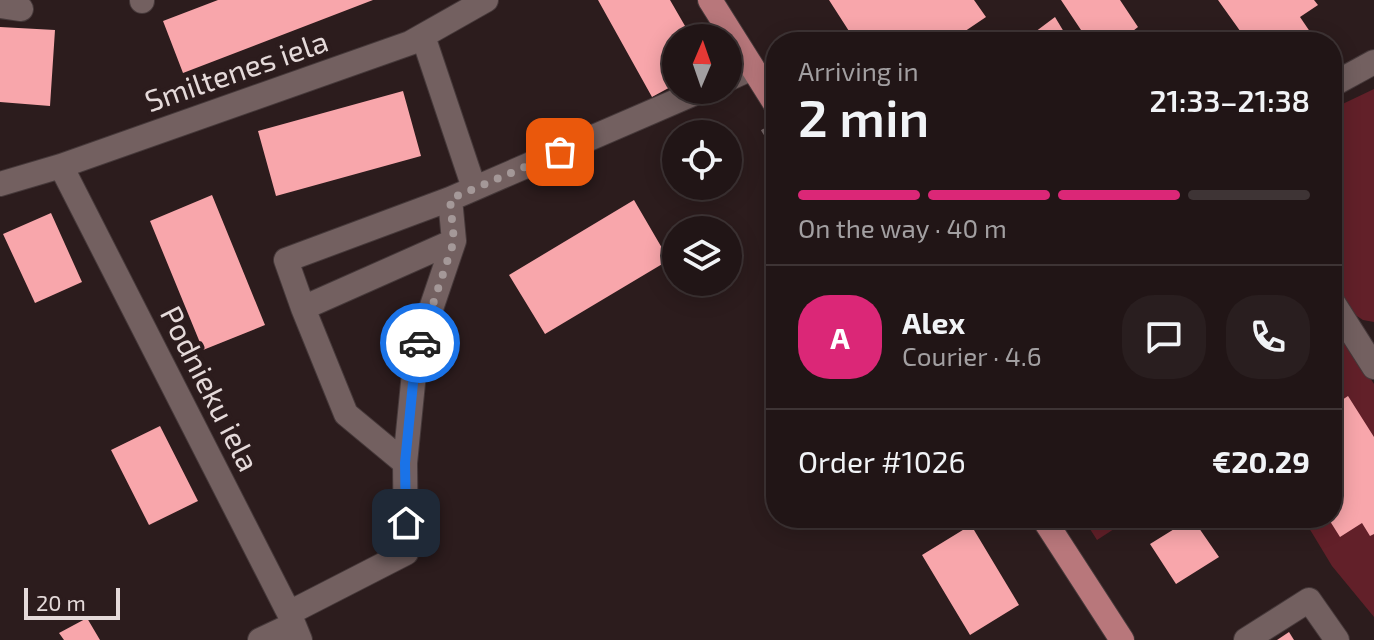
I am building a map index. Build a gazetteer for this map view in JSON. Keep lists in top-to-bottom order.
{
  "streets": {
    "street": ["Smiltenes iela", "Podnieku iela"]
  },
  "crossings": [
    ["Smiltenes iela", "Podnieku iela"]
  ],
  "scale_bar": "20 m",
  "north": "top",
  "page": {
    "heading": ["2 min", "Arriving in", "21:33–21:38"],
    "panel": [
      "Alex",
      "Courier · 4.6",
      "Order #1026",
      "€20.29"
    ],
    "bar": "On the way · 40 m",
    "round": "A",
    "scale": "20 m"
  }
}
